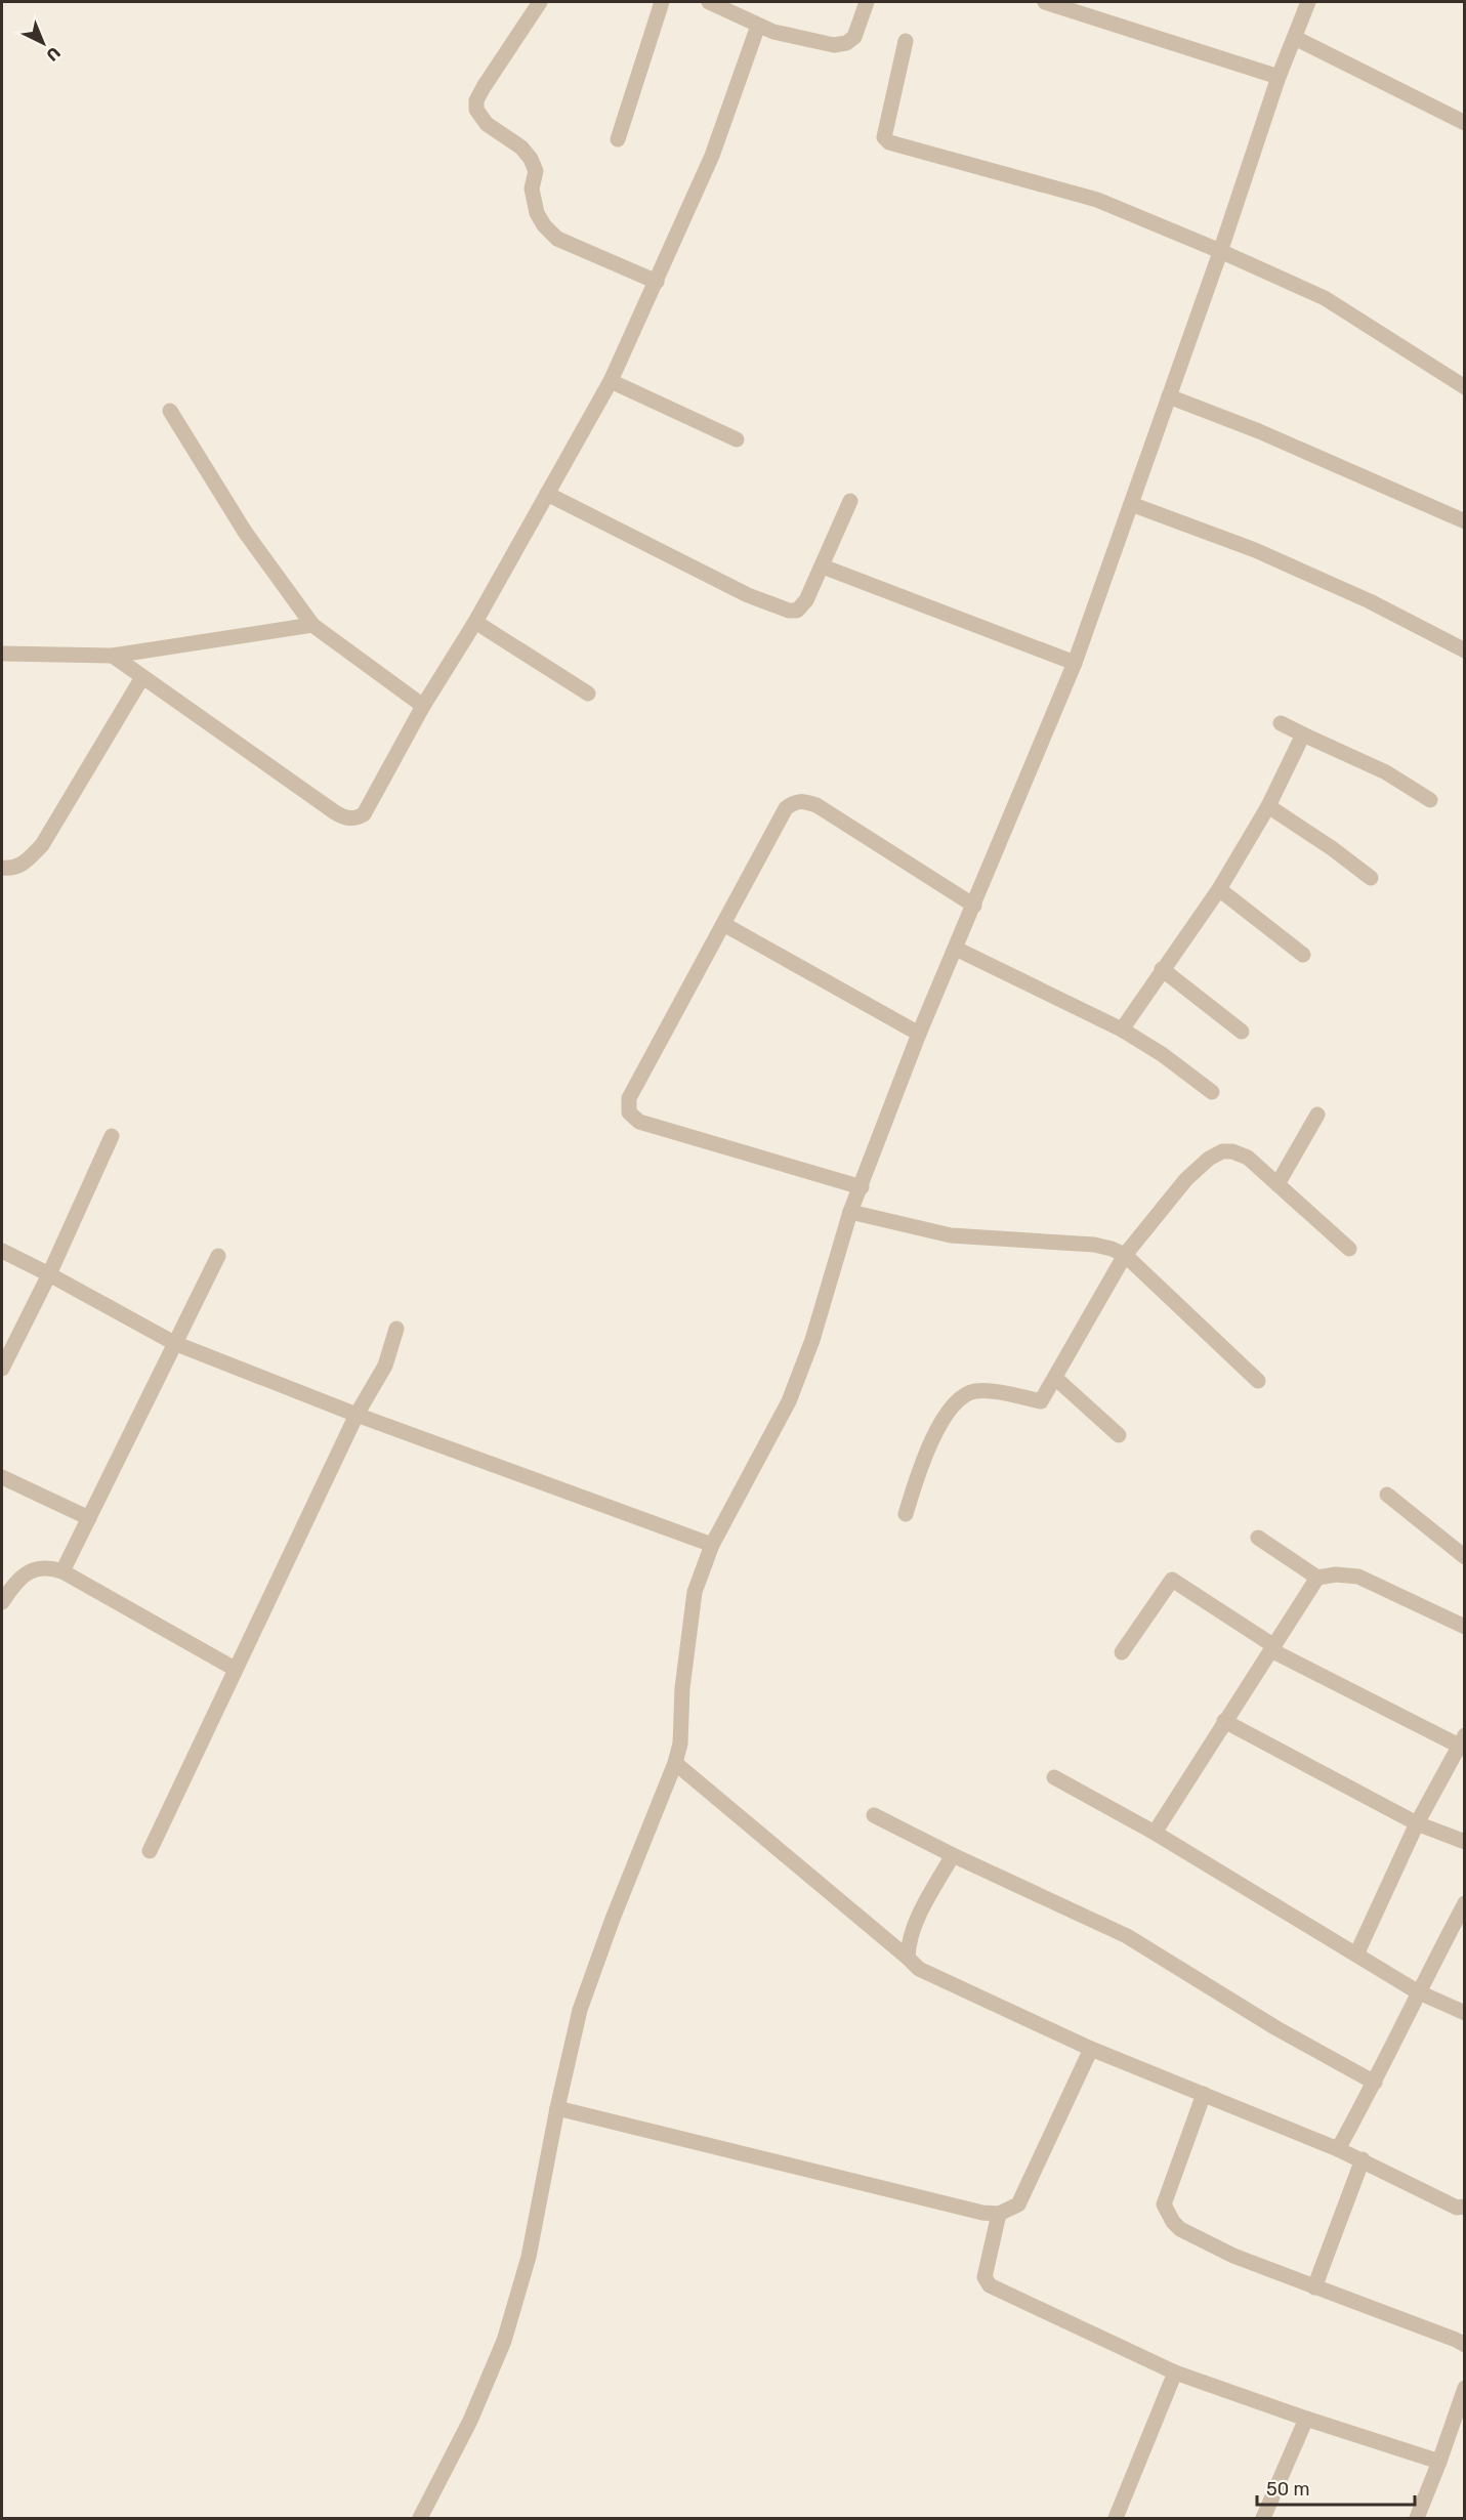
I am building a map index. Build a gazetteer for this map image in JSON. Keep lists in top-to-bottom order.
{
  "scale_bar": "50 m",
  "north": "bottom right"
}
